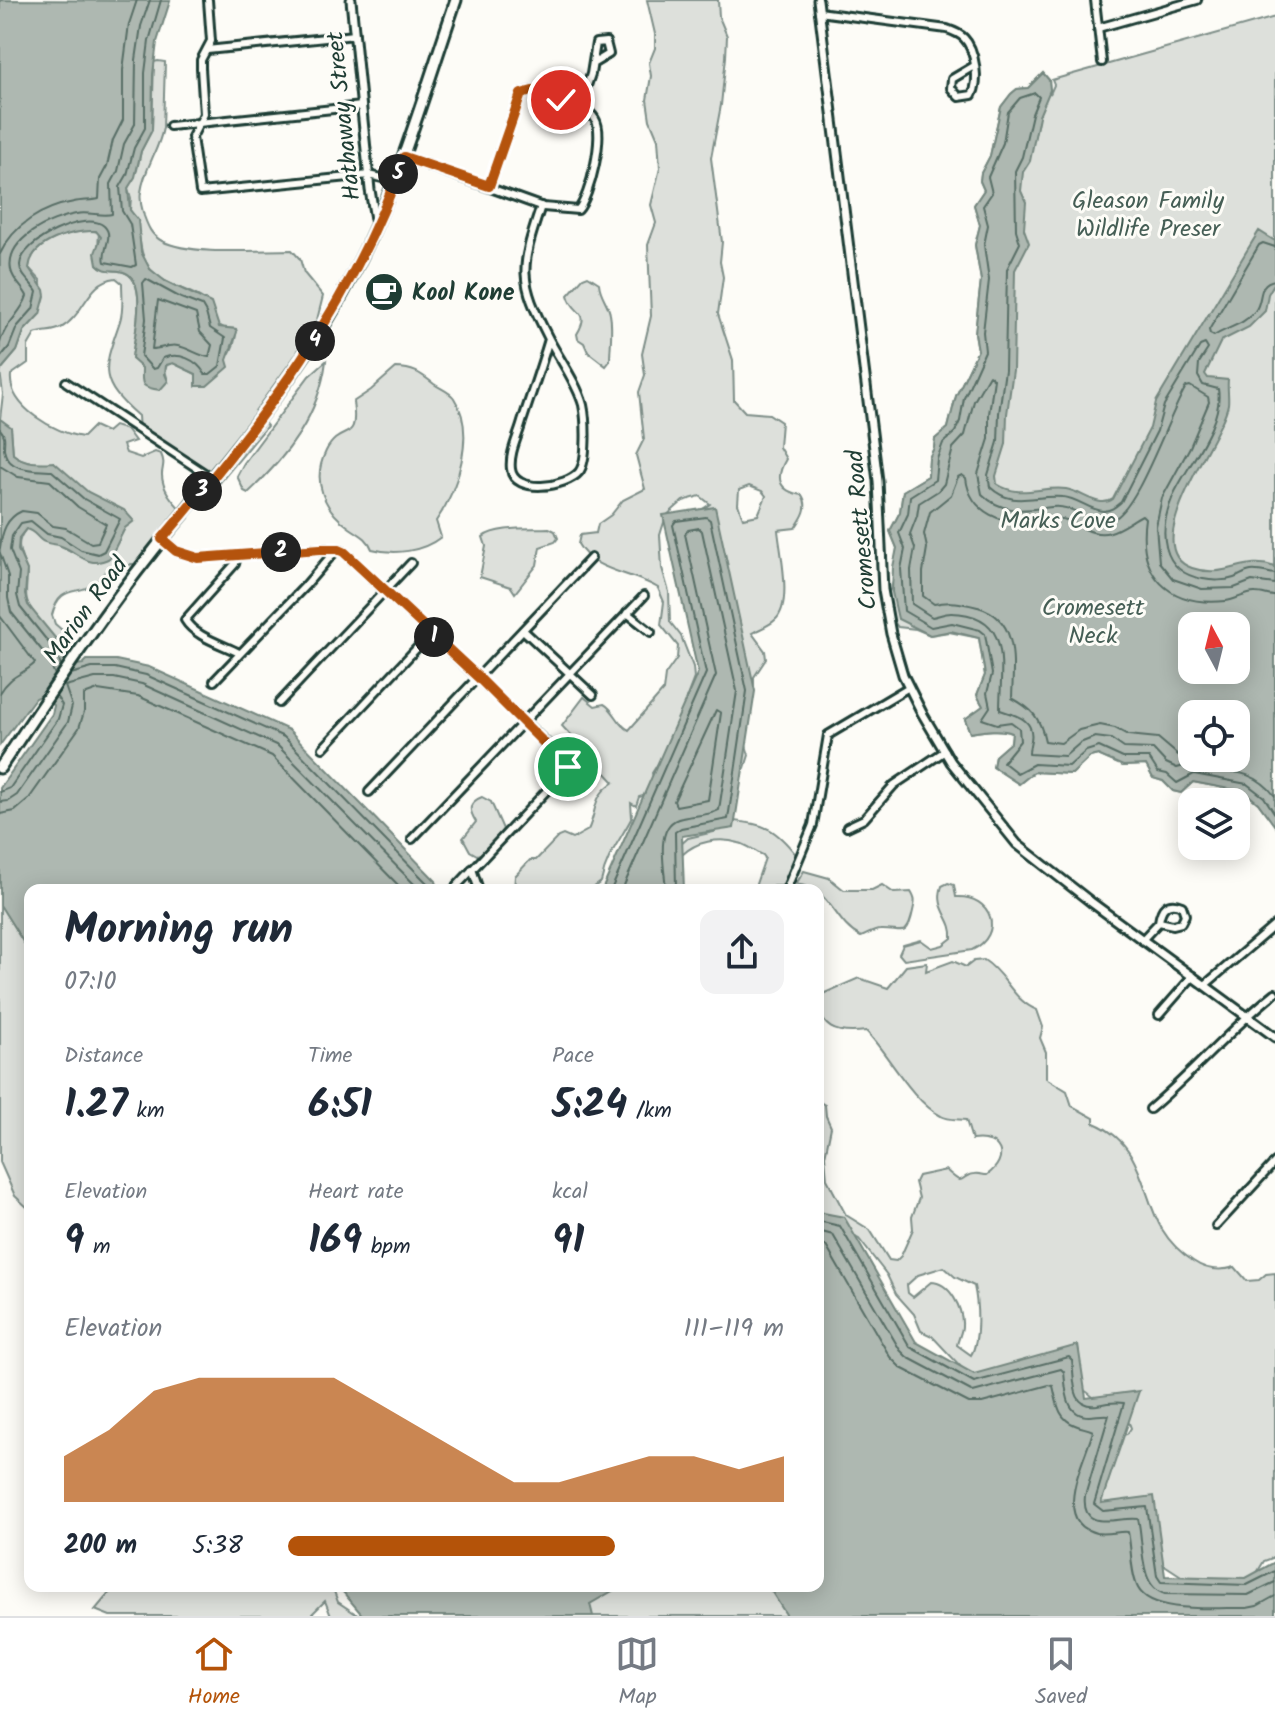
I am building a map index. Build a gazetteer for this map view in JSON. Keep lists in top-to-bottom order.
{
  "streets": {
    "main road": ["Marion Road"],
    "street": ["Hathaway Street", "Cromesett Road"]
  },
  "crossings": [
    ["Hathaway Street", "Marion Road"]
  ],
  "parks": ["Gleason Family Wildlife Preser", "Marks Cove", "Cromesett Neck"],
  "places": {
    "cafe": ["Kool Kone"]
  },
  "north": "top",
  "page": {
    "pins": [
      "5",
      "4",
      "3",
      "2",
      "1"
    ],
    "heading": ["Morning run", "07:10"],
    "stats": [
      ["Distance", "1.27 km"],
      ["Time", "6:51"],
      ["Pace", "5:24 /km"],
      ["Elevation", "9 m"],
      ["Heart rate", "169 bpm"],
      ["kcal", "91"]
    ],
    "chart": ["Elevation", "111–119 m"],
    "list": [
      {
        "name": "200 m",
        "note": "5:38"
      }
    ],
    "tabs": ["Home", "Map", "Saved"]
  }
}
